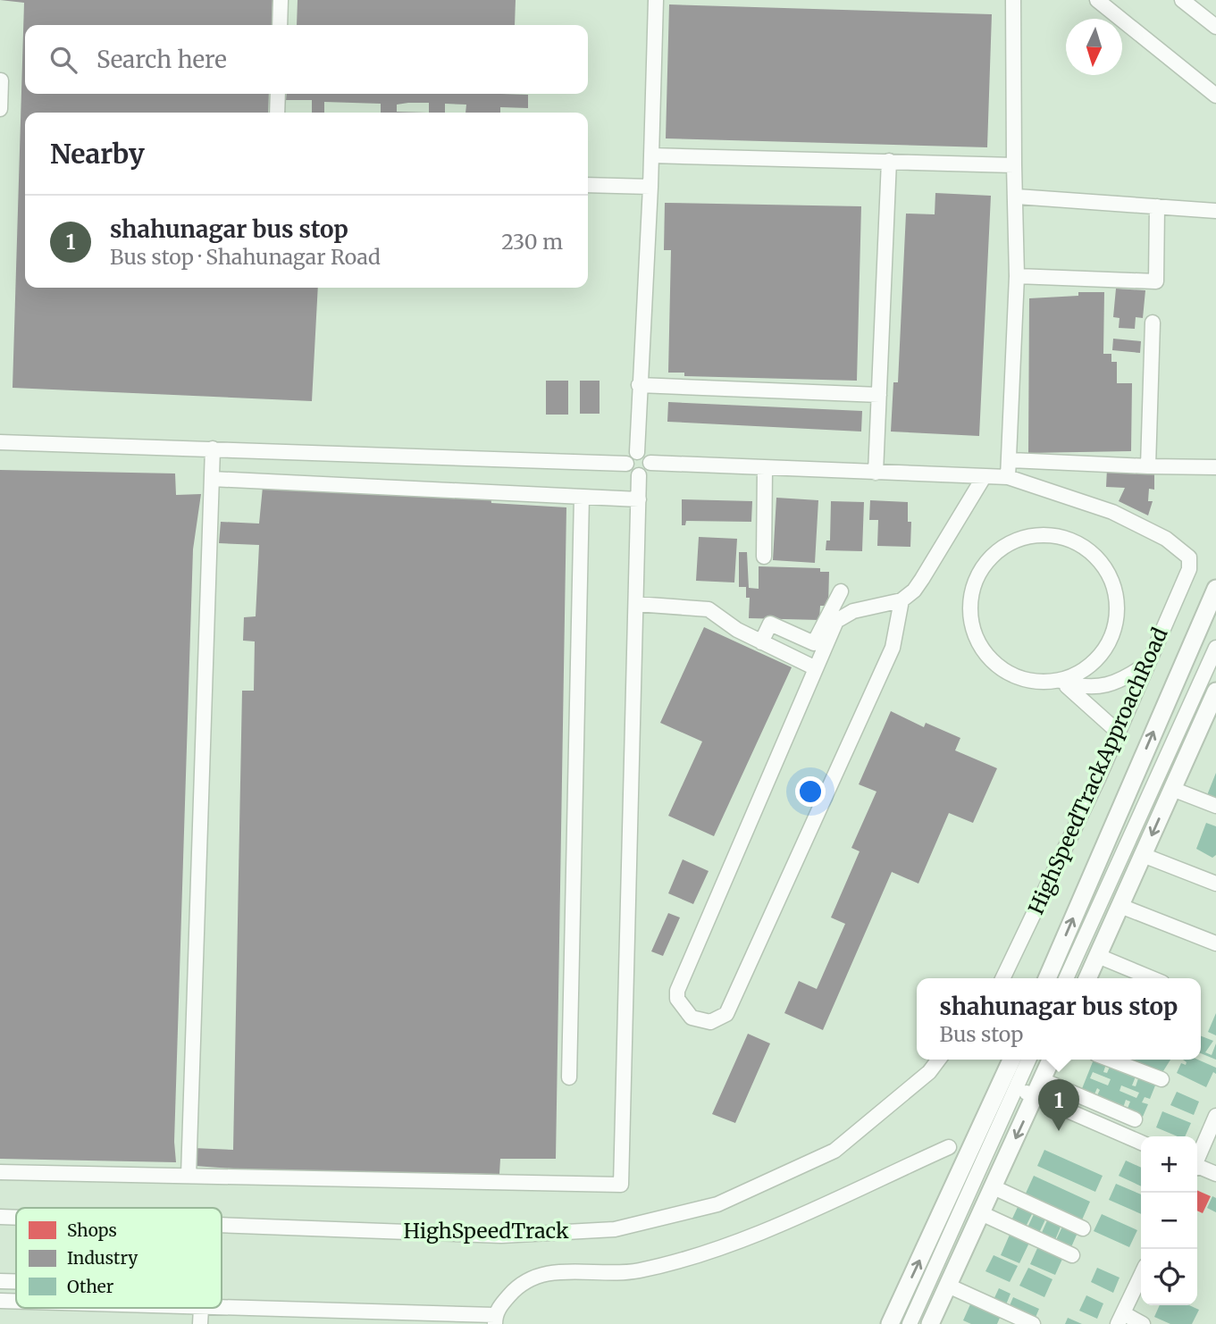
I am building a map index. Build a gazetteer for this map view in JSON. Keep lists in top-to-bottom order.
{
  "streets": {
    "street": ["HighSpeedTrackApproachRoad", "HighSpeedTrack"]
  },
  "legend": ["Shops", "Industry", "Other"],
  "north": "bottom",
  "page": {
    "search": "Search here",
    "heading": "Nearby",
    "list": [
      {
        "mark": "1",
        "name": "shahunagar bus stop",
        "note": "Bus stop · Shahunagar Road",
        "value": "230 m"
      }
    ],
    "popup": ["shahunagar bus stop", "Bus stop"],
    "pins": "1",
    "map_buttons": ["+", "−"]
  }
}
